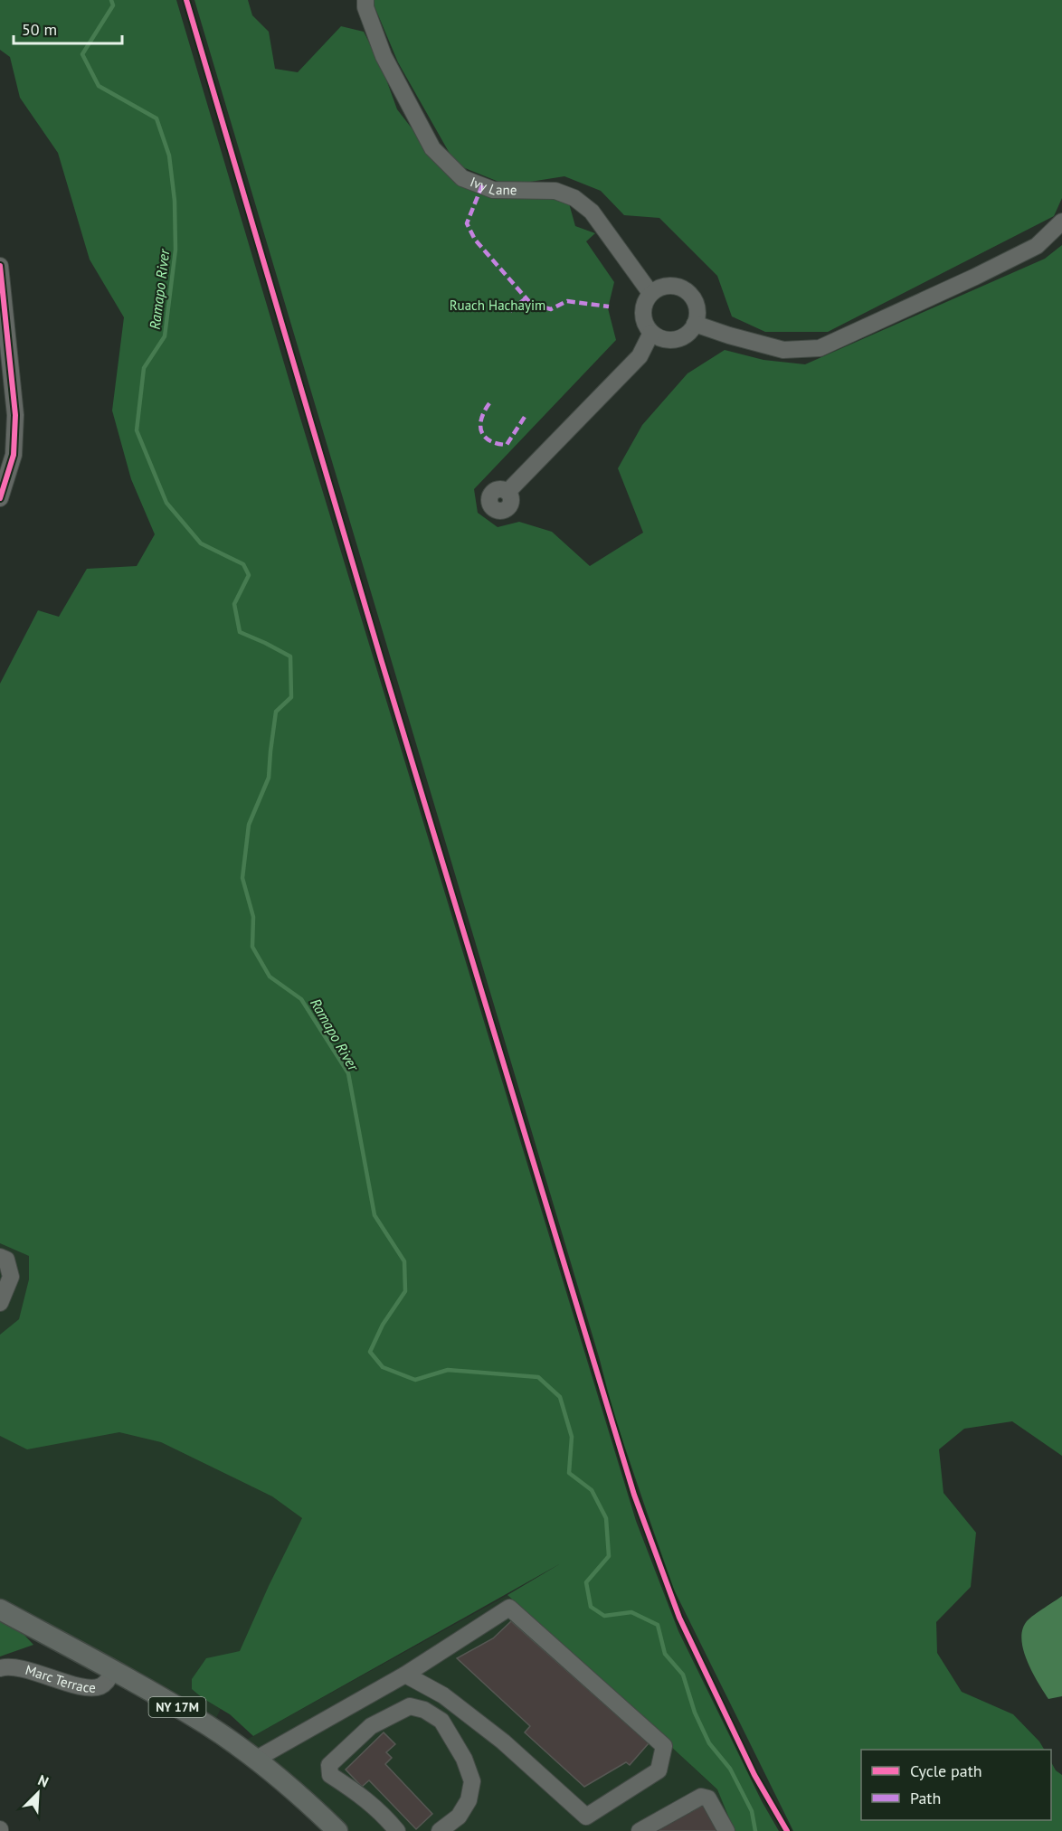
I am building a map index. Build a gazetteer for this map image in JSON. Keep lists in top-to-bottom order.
{
  "streets": {
    "main road": ["NY 17M"],
    "street": ["Ivy Lane", "Marc Terrace"]
  },
  "crossings": [
    ["Marc Terrace", "NY 17M"]
  ],
  "water": ["Ramapo River"],
  "parks": ["Ruach Hachayim"],
  "legend": ["Cycle path", "Path"],
  "scale_bar": "50 m",
  "north": "top right"
}
